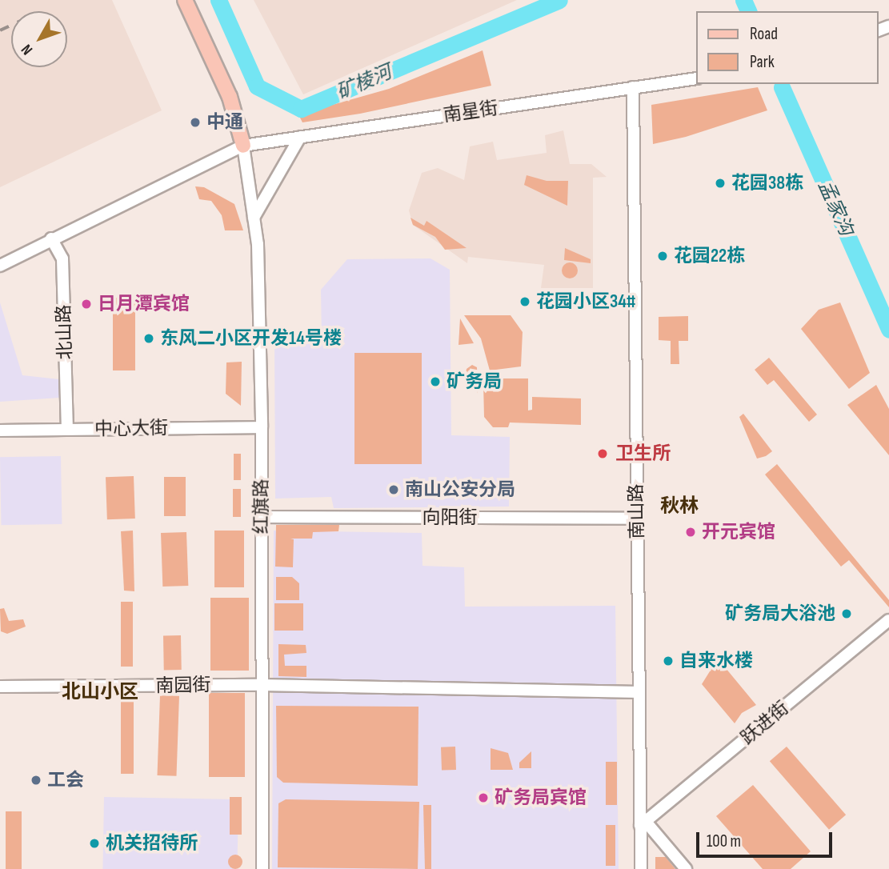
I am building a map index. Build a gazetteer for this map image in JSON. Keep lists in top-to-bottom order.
{
  "streets": {
    "street": [
      "南星街",
      "北山路",
      "中心大街",
      "红旗路",
      "南山路",
      "向阳街",
      "南园街",
      "跃进街"
    ]
  },
  "crossings": [
    ["南星街", "北山路"],
    ["南星街", "红旗路"],
    ["南星街", "南山路"],
    ["北山路", "中心大街"],
    ["中心大街", "红旗路"],
    ["红旗路", "向阳街"],
    ["红旗路", "南园街"],
    ["南山路", "向阳街"],
    ["南山路", "南园街"],
    ["南山路", "跃进街"]
  ],
  "districts": ["秋林", "北山小区"],
  "water": ["矿棱河", "孟家沟"],
  "places": [
    "中通",
    "花园38栋",
    "花园22栋",
    "花园小区34#",
    "日月潭宾馆",
    "东风二小区开发14号楼",
    "矿务局",
    "卫生所",
    "南山公安分局",
    "开元宾馆",
    "矿务局大浴池",
    "自来水楼",
    "工会",
    "矿务局宾馆",
    "机关招待所"
  ],
  "legend": ["Road", "Park"],
  "scale_bar": "100 m",
  "north": "bottom left"
}
